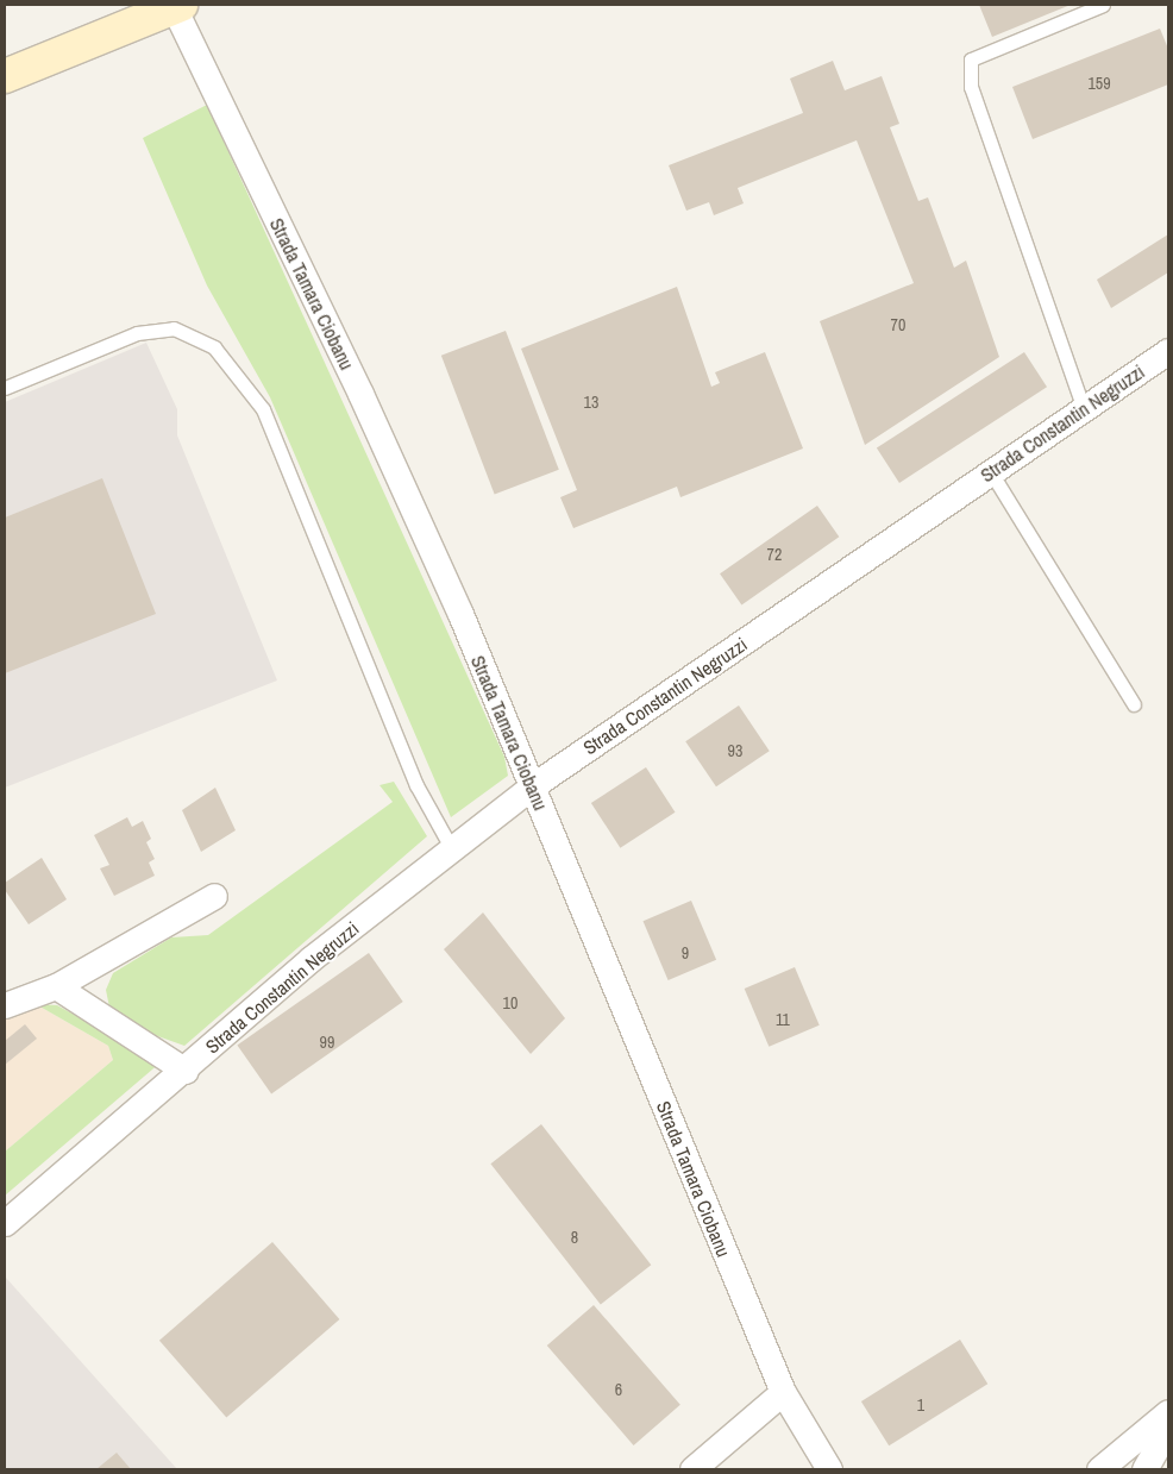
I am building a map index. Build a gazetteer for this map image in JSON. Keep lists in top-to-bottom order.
{
  "streets": {
    "street": ["Strada Tamara Ciobanu", "Strada Constantin Negruzzi"]
  },
  "crossings": [
    ["Strada Tamara Ciobanu", "Strada Constantin Negruzzi"]
  ],
  "house_numbers": [
    "159",
    "70",
    "13",
    "72",
    "93",
    "9",
    "10",
    "11",
    "99",
    "8",
    "6",
    "1"
  ]
}
